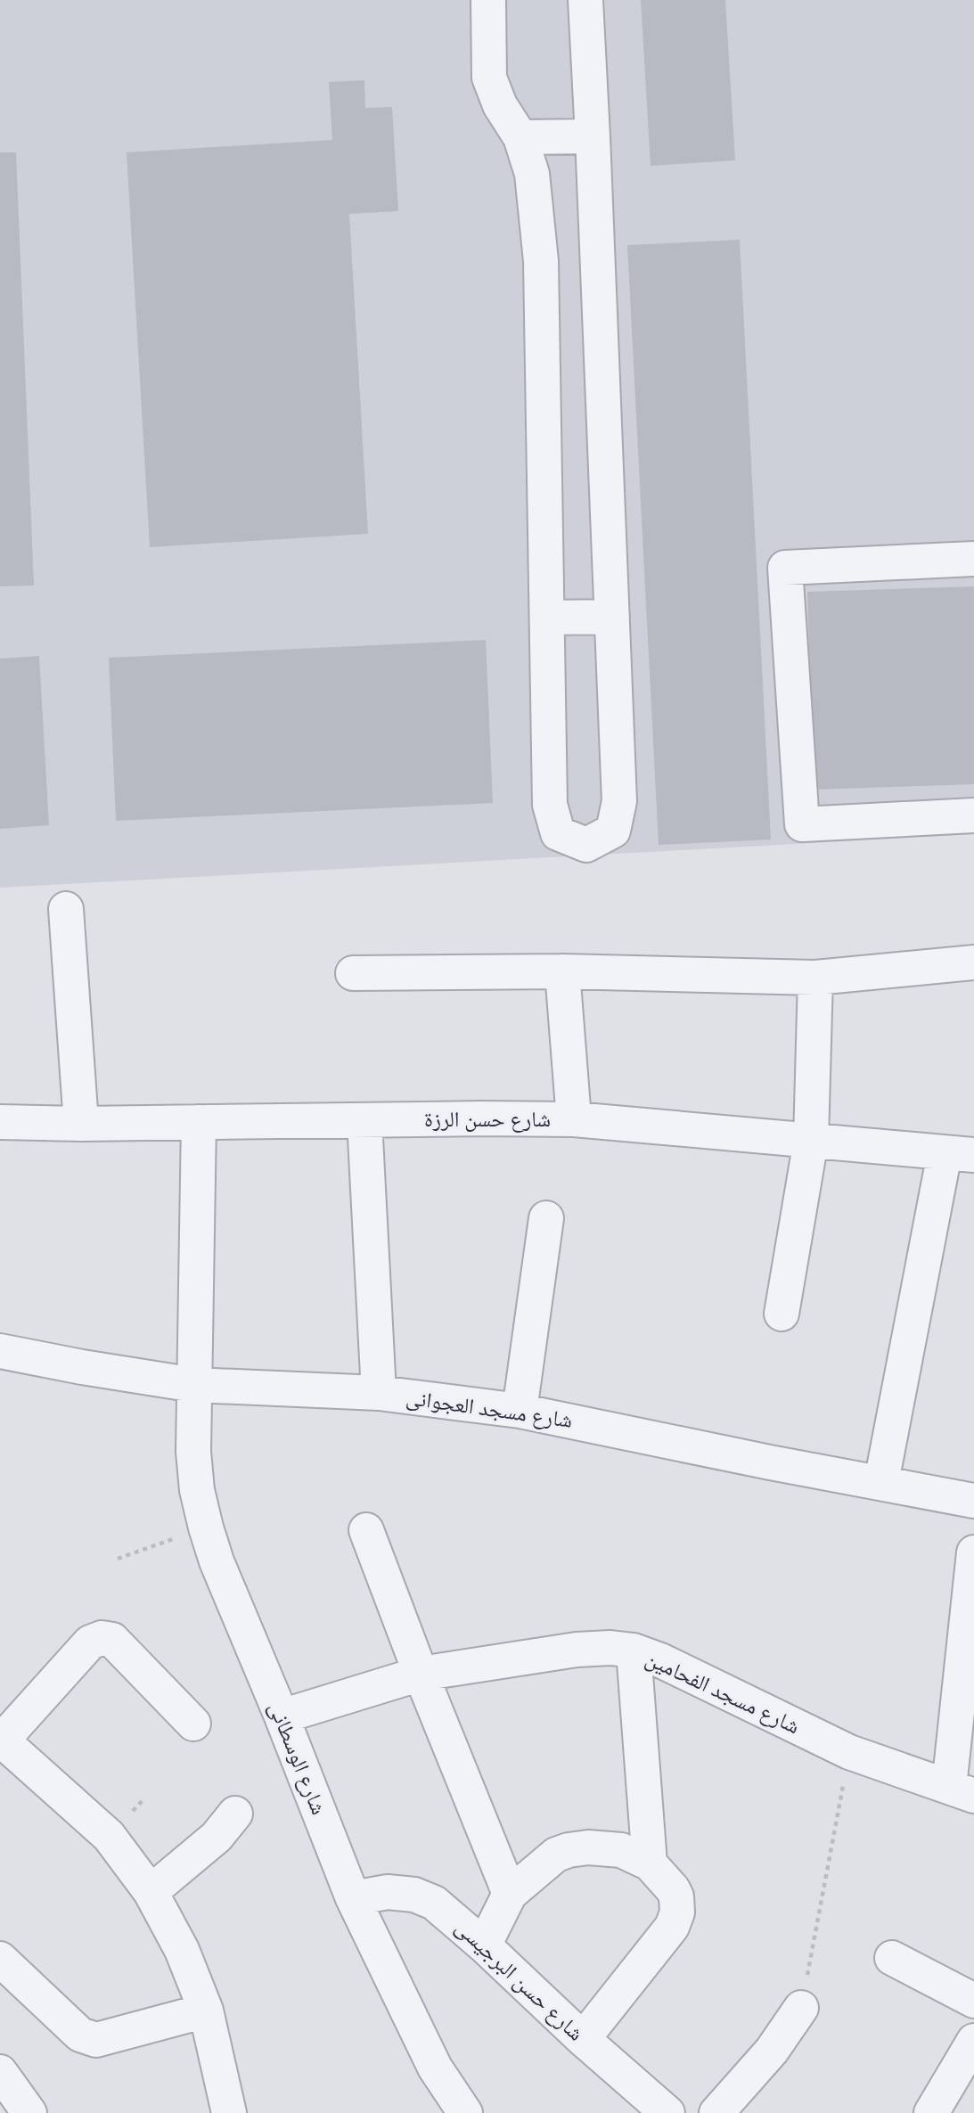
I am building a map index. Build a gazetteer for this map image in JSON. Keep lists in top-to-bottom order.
{
  "streets": {
    "street": [
      "شارع حسن الرزة",
      "شارع مسجد العجوانى",
      "شارع مسجد الفحامين",
      "شارع الوسطانى",
      "شارع حسن البرجيسى"
    ]
  },
  "crossings": [
    ["شارع حسن الرزة", "شارع الوسطانى"],
    ["شارع مسجد العجوانى", "شارع الوسطانى"],
    ["شارع مسجد الفحامين", "شارع الوسطانى"],
    ["شارع الوسطانى", "شارع حسن البرجيسى"]
  ]
}
